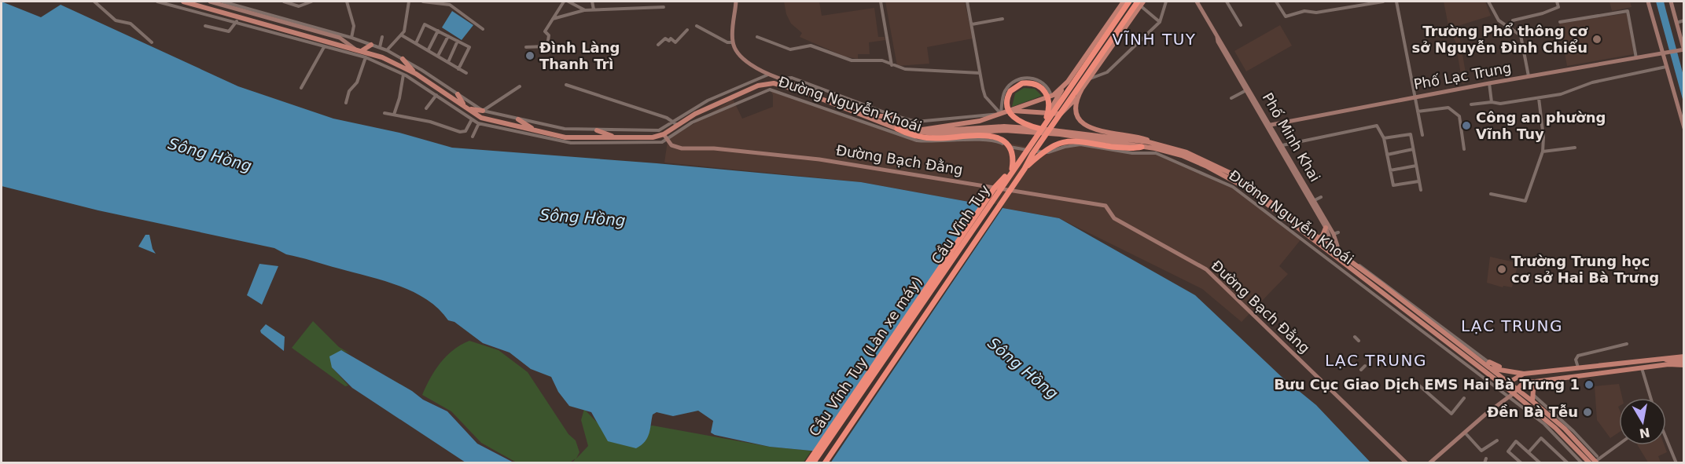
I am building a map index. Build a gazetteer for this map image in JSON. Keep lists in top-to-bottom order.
{
  "streets": {
    "highway": ["Cầu Vĩnh Tuy", "Cầu Vĩnh Tuy (Làn xe máy)"],
    "main road": [
      "Phố Lạc Trung",
      "Đường Nguyễn Khoái",
      "Phố Minh Khai",
      "Đường Bạch Đằng"
    ]
  },
  "crossings": [
    ["Phố Lạc Trung", "Phố Minh Khai"],
    ["Đường Nguyễn Khoái", "Phố Minh Khai"],
    ["Đường Nguyễn Khoái", "Đường Bạch Đằng"],
    ["Đường Nguyễn Khoái", "Cầu Vĩnh Tuy"],
    ["Cầu Vĩnh Tuy", "Cầu Vĩnh Tuy (Làn xe máy)"]
  ],
  "districts": ["VĨNH TUY", "LẠC TRUNG", "LẠC TRUNG"],
  "water": ["Sông Hồng"],
  "places": [
    "Trường Phổ thông cơ sở Nguyễn Đình Chiểu",
    "Đình Làng Thanh Trì",
    "Công an phường Vĩnh Tuy",
    "Trường Trung học cơ sở Hai Bà Trưng",
    "Bưu Cục Giao Dịch EMS Hai Bà Trưng 1",
    "Đền Bà Tễu"
  ],
  "north": "bottom"
}
